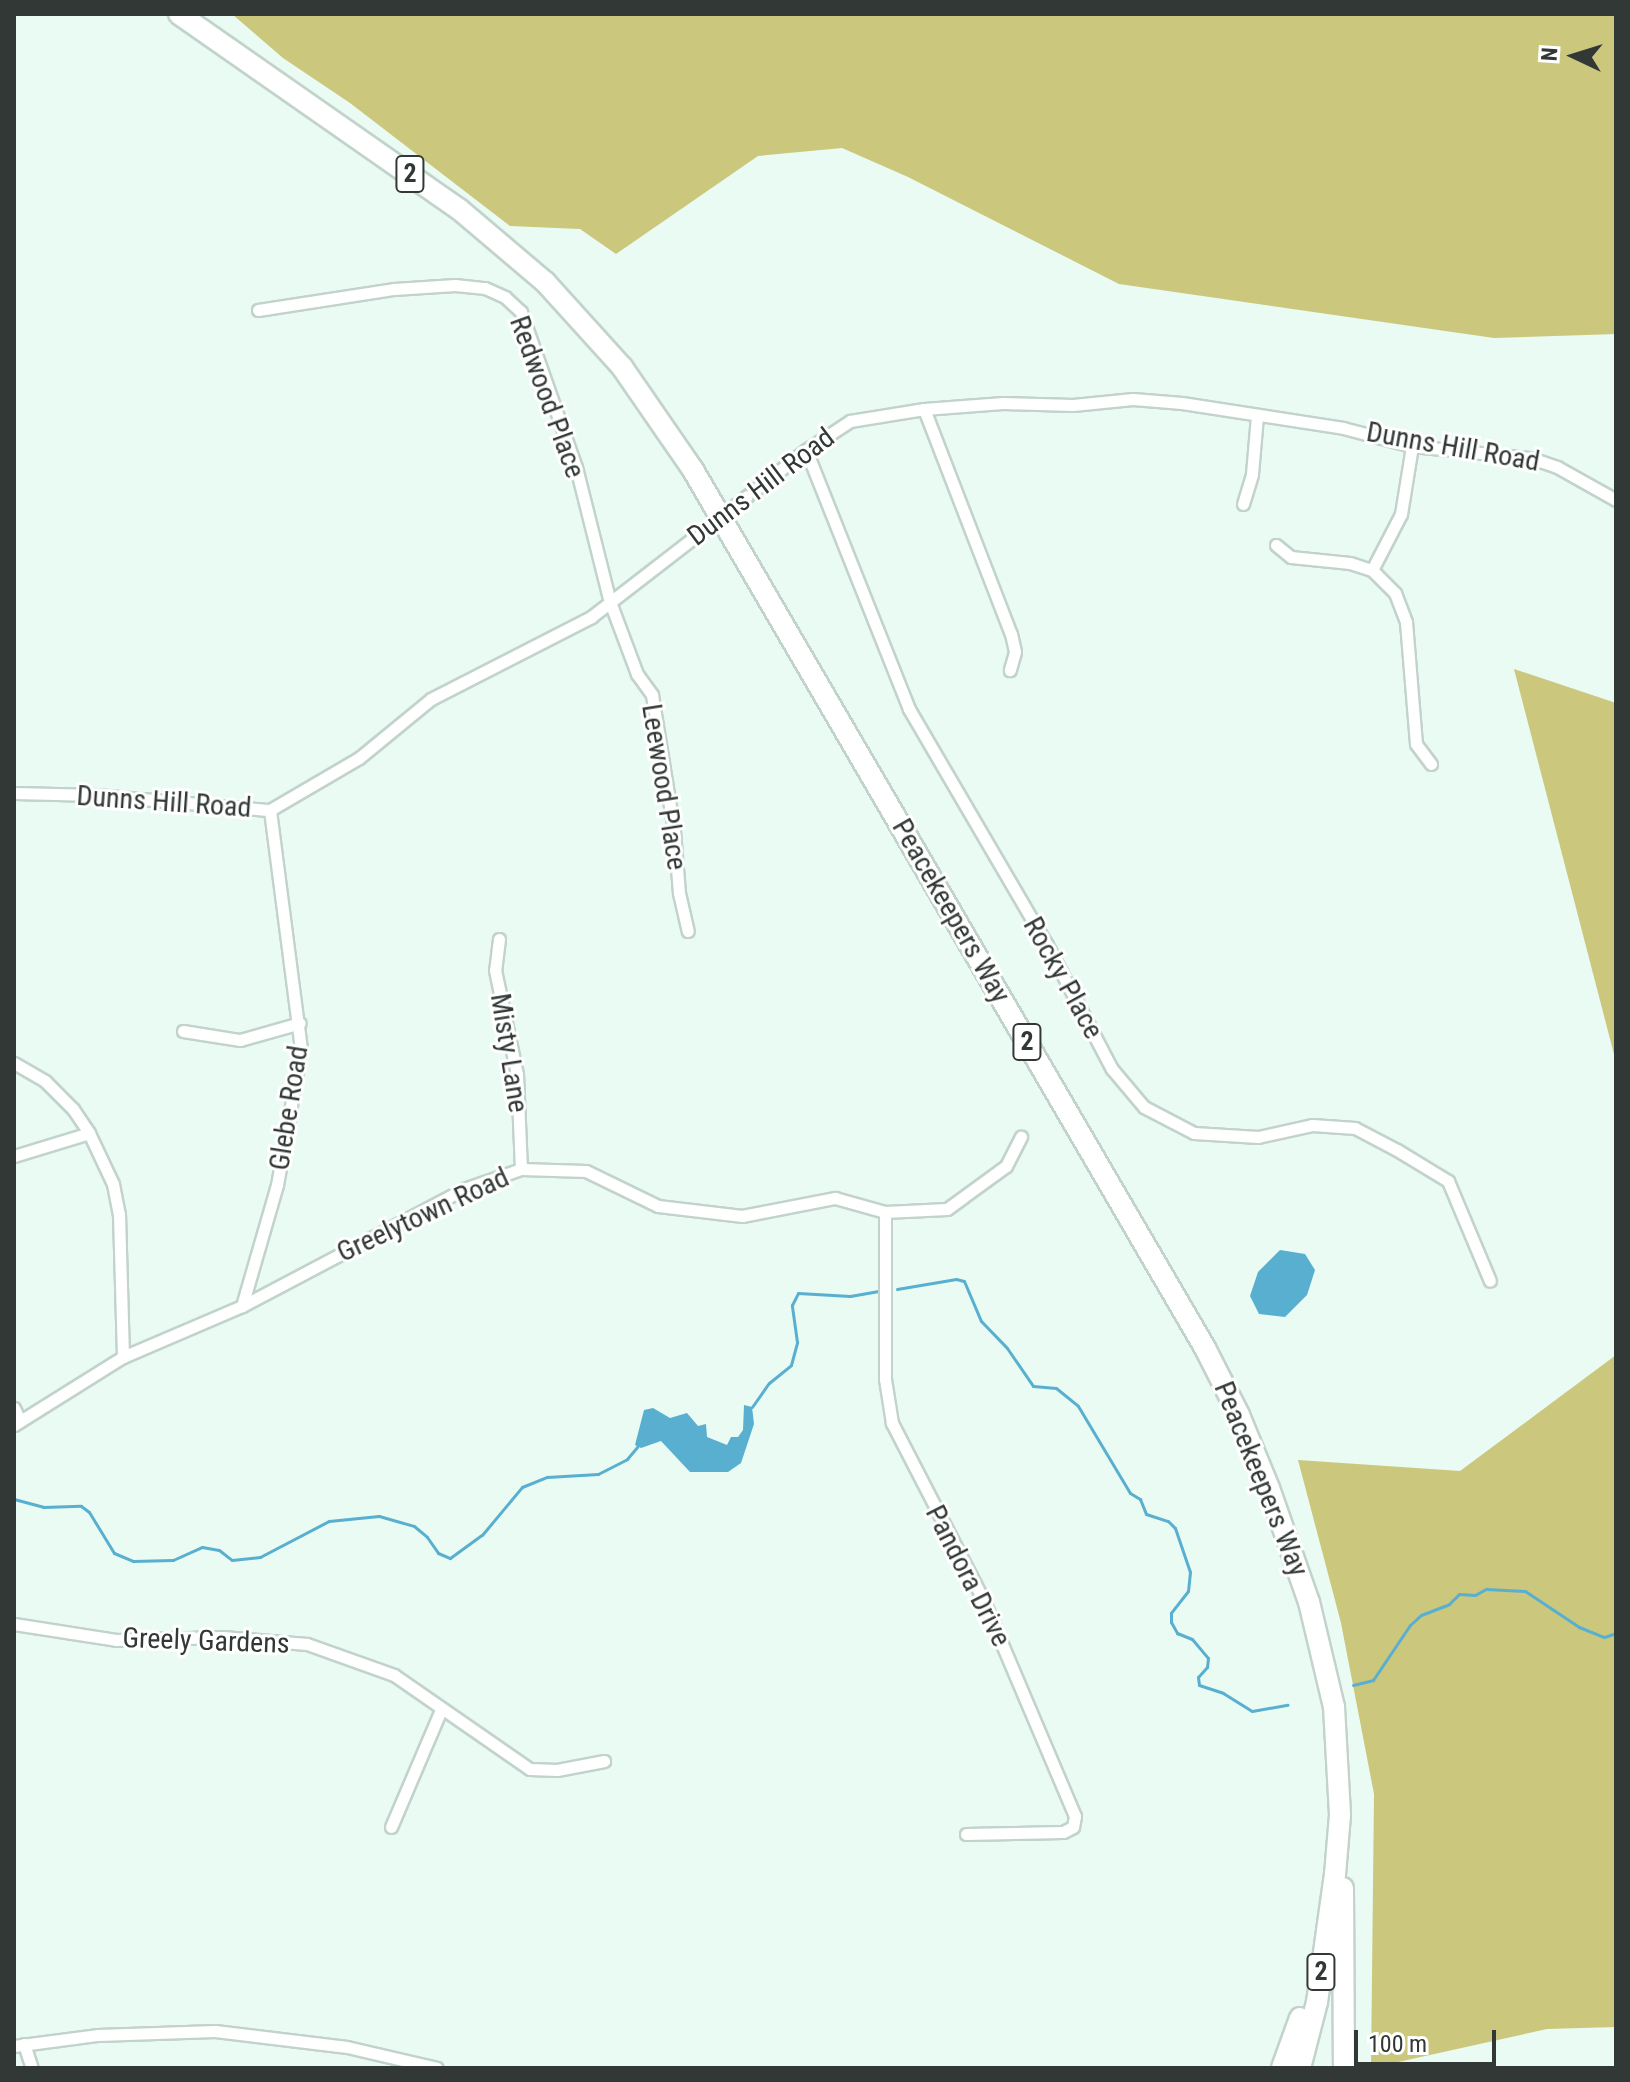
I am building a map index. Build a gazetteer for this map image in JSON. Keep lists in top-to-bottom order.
{
  "streets": {
    "highway": ["2", "Peacekeepers Way"],
    "street": [
      "Redwood Place",
      "Dunns Hill Road",
      "Leewood Place",
      "Rocky Place",
      "Misty Lane",
      "Glebe Road",
      "Greelytown Road",
      "Pandora Drive",
      "Greely Gardens"
    ]
  },
  "crossings": [
    ["Redwood Place", "Dunns Hill Road"],
    ["Redwood Place", "Leewood Place"],
    ["Dunns Hill Road", "Leewood Place"],
    ["Dunns Hill Road", "Rocky Place"],
    ["Dunns Hill Road", "Glebe Road"],
    ["Misty Lane", "Greelytown Road"],
    ["Glebe Road", "Greelytown Road"],
    ["Greelytown Road", "Pandora Drive"]
  ],
  "scale_bar": "100 m",
  "north": "left"
}
